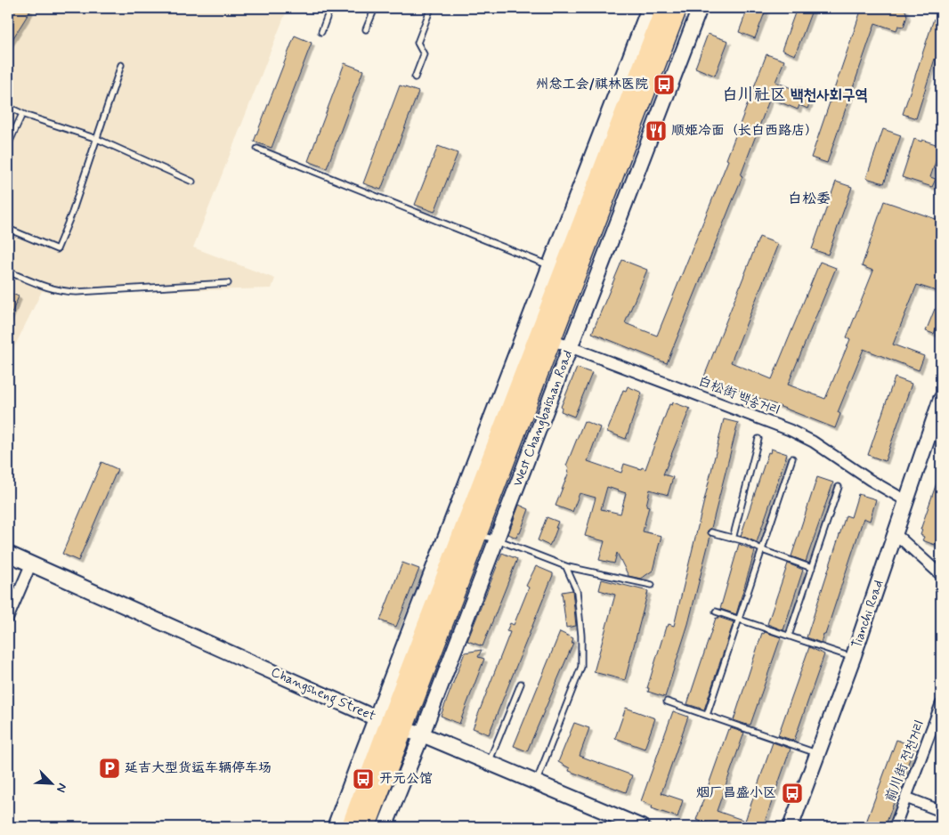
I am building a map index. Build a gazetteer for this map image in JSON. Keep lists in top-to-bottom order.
{
  "streets": {
    "main road": ["West Changbaishan Road"],
    "street": [
      "白松街 백송거리",
      "Tianchi Road",
      "Changsheng Street",
      "前川街 전천거리"
    ]
  },
  "crossings": [
    ["白松街 백송거리", "West Changbaishan Road"],
    ["白松街 백송거리", "Tianchi Road"],
    ["West Changbaishan Road", "Changsheng Street"]
  ],
  "districts": ["白川社区 백천사회구역", "白松委"],
  "places": {
    "bus stop": ["州总工会/祺林医院", "开元公馆", "烟厂昌盛小区"],
    "restaurant": ["顺姬冷面（长白西路店）"],
    "parking": ["延吉大型货运车辆停车场"]
  },
  "north": "bottom right"
}
